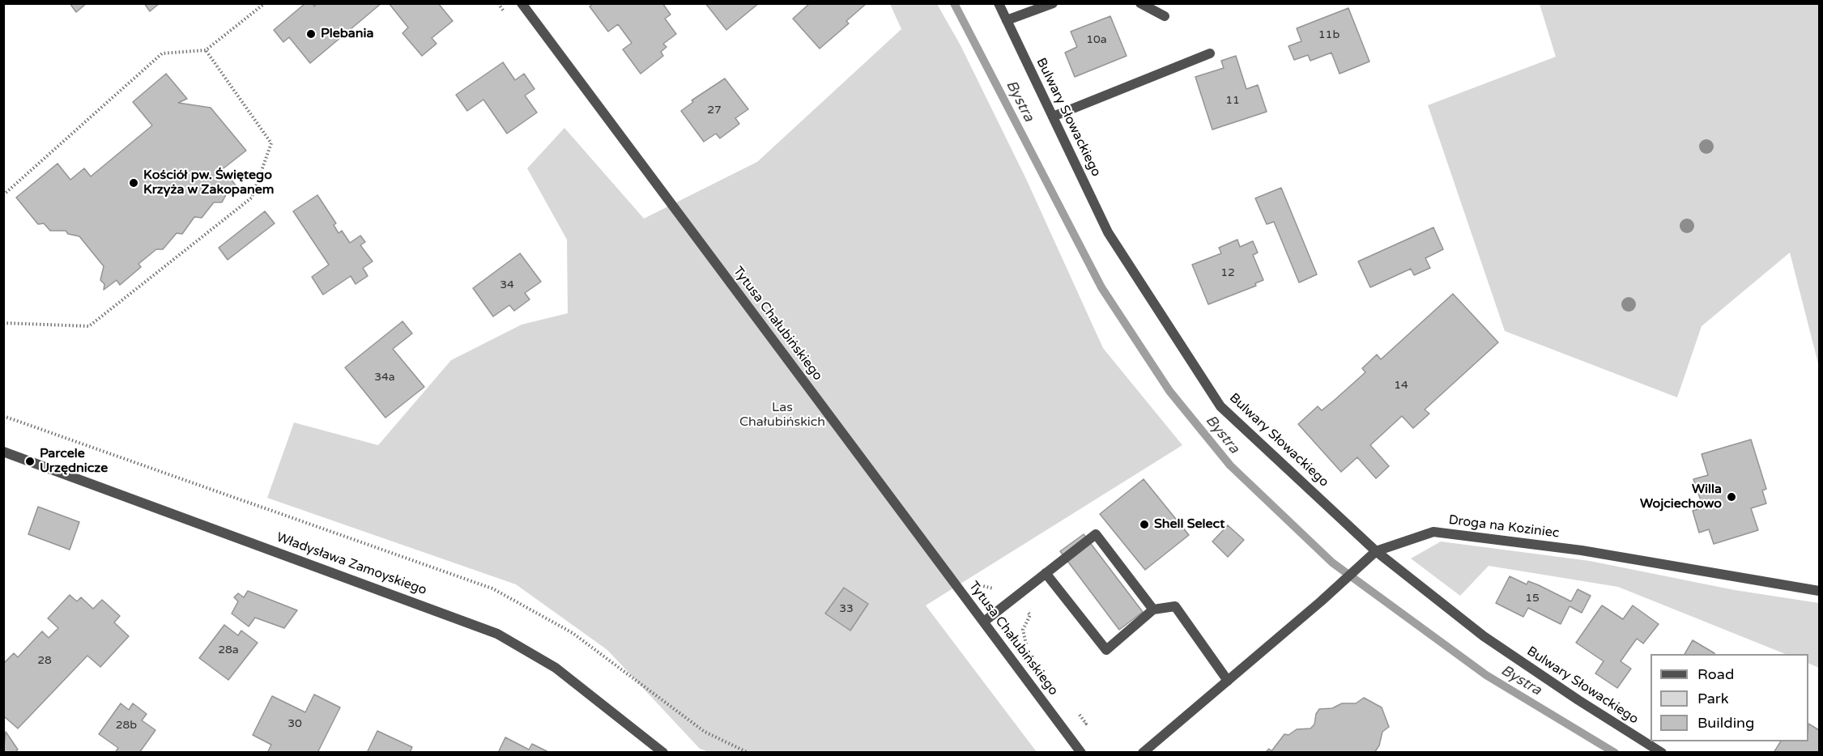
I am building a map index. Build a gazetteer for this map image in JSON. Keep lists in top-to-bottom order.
{
  "streets": {
    "street": [
      "Bulwary Słowackiego",
      "Tytusa Chałubińskiego",
      "Droga na Koziniec",
      "Władysława Zamoyskiego"
    ]
  },
  "crossings": [
    ["Bulwary Słowackiego", "Droga na Koziniec"]
  ],
  "water": ["Bystra"],
  "parks": ["Las Chałubińskich"],
  "places": [
    "Plebania",
    "Kościół pw. Świętego Krzyża w Zakopanem",
    "Parcele Urzędnicze",
    "Willa Wojciechowo",
    "Shell Select"
  ],
  "house_numbers": [
    "11b",
    "10a",
    "11",
    "27",
    "12",
    "34",
    "34a",
    "14",
    "15",
    "33",
    "28a",
    "28",
    "30",
    "28b"
  ],
  "legend": ["Road", "Park", "Building"]
}
